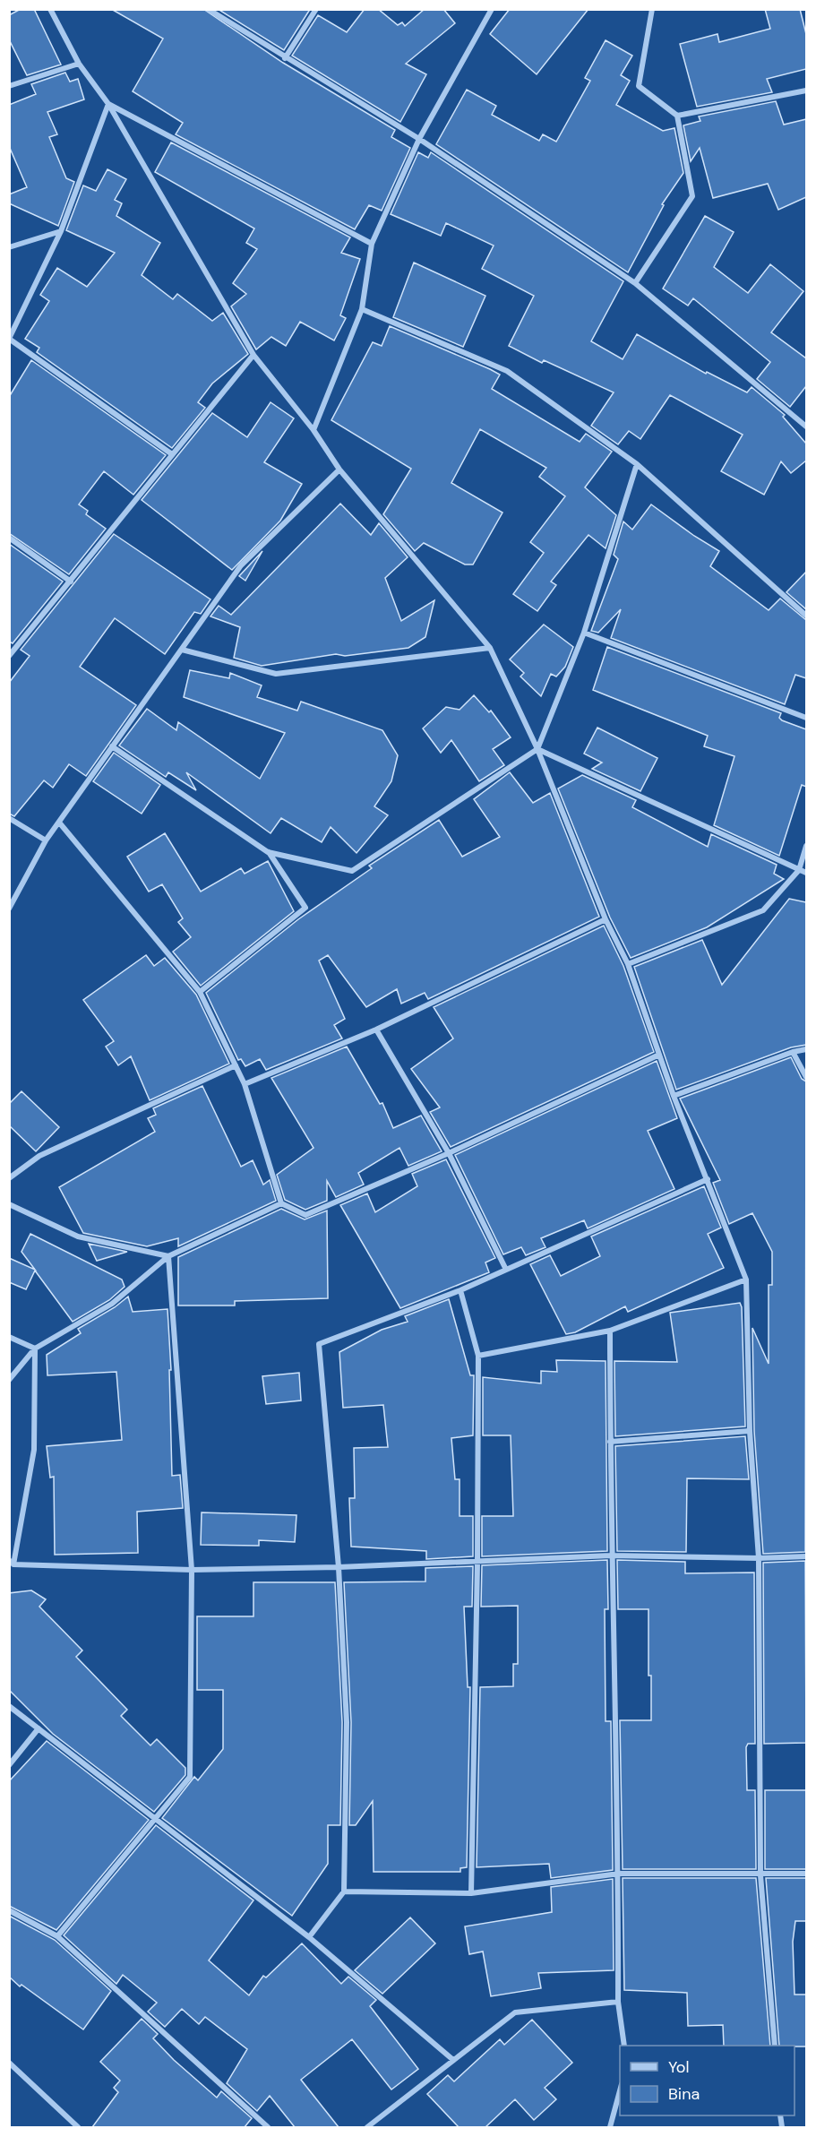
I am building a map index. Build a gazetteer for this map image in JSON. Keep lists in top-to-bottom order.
{
  "legend": ["Yol", "Bina"]
}
